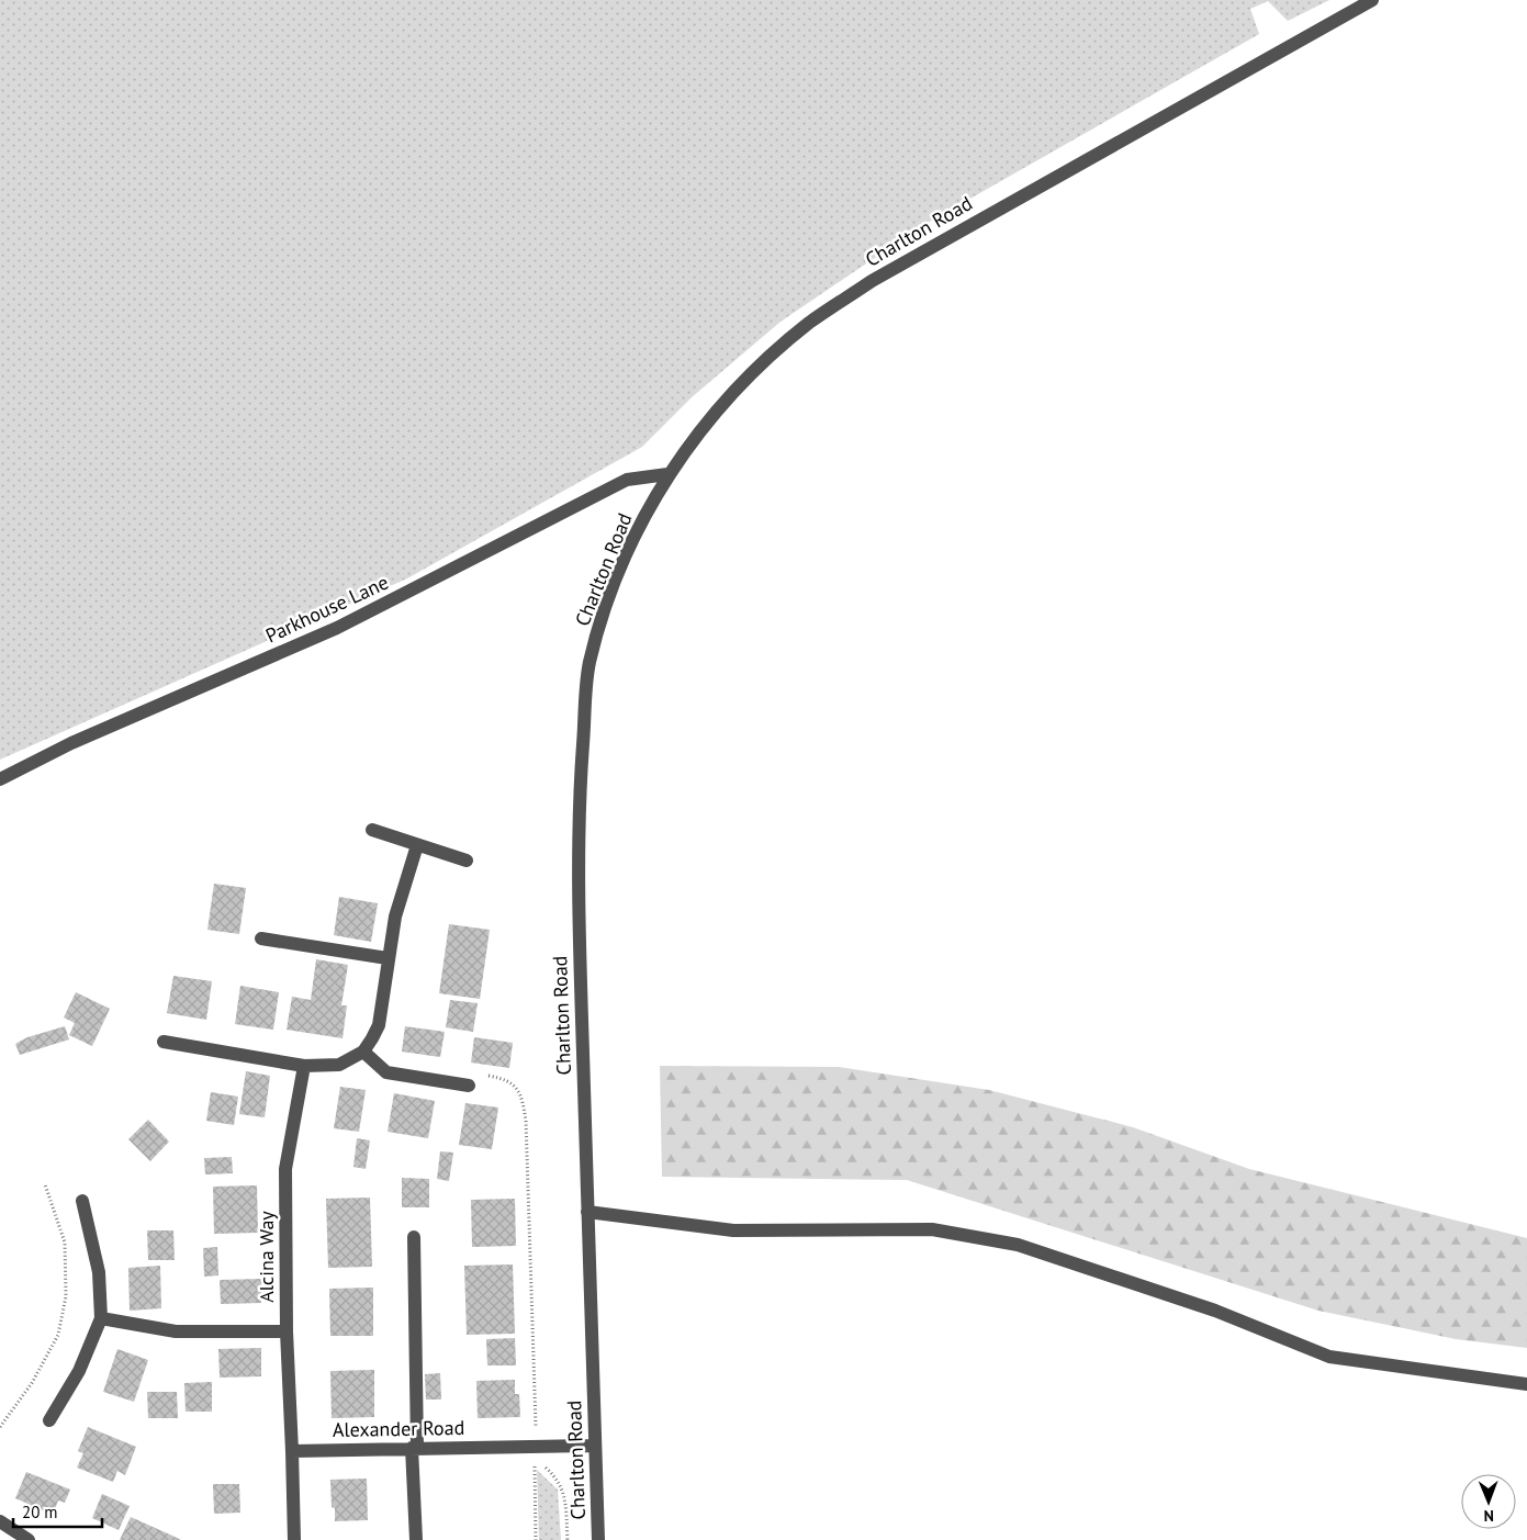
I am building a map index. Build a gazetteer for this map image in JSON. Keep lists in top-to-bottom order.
{
  "streets": {
    "street": [
      "Charlton Road",
      "Parkhouse Lane",
      "Alcina Way",
      "Alexander Road"
    ]
  },
  "crossings": [
    ["Charlton Road", "Parkhouse Lane"],
    ["Charlton Road", "Alexander Road"],
    ["Alcina Way", "Alexander Road"]
  ],
  "scale_bar": "20 m",
  "north": "bottom"
}
